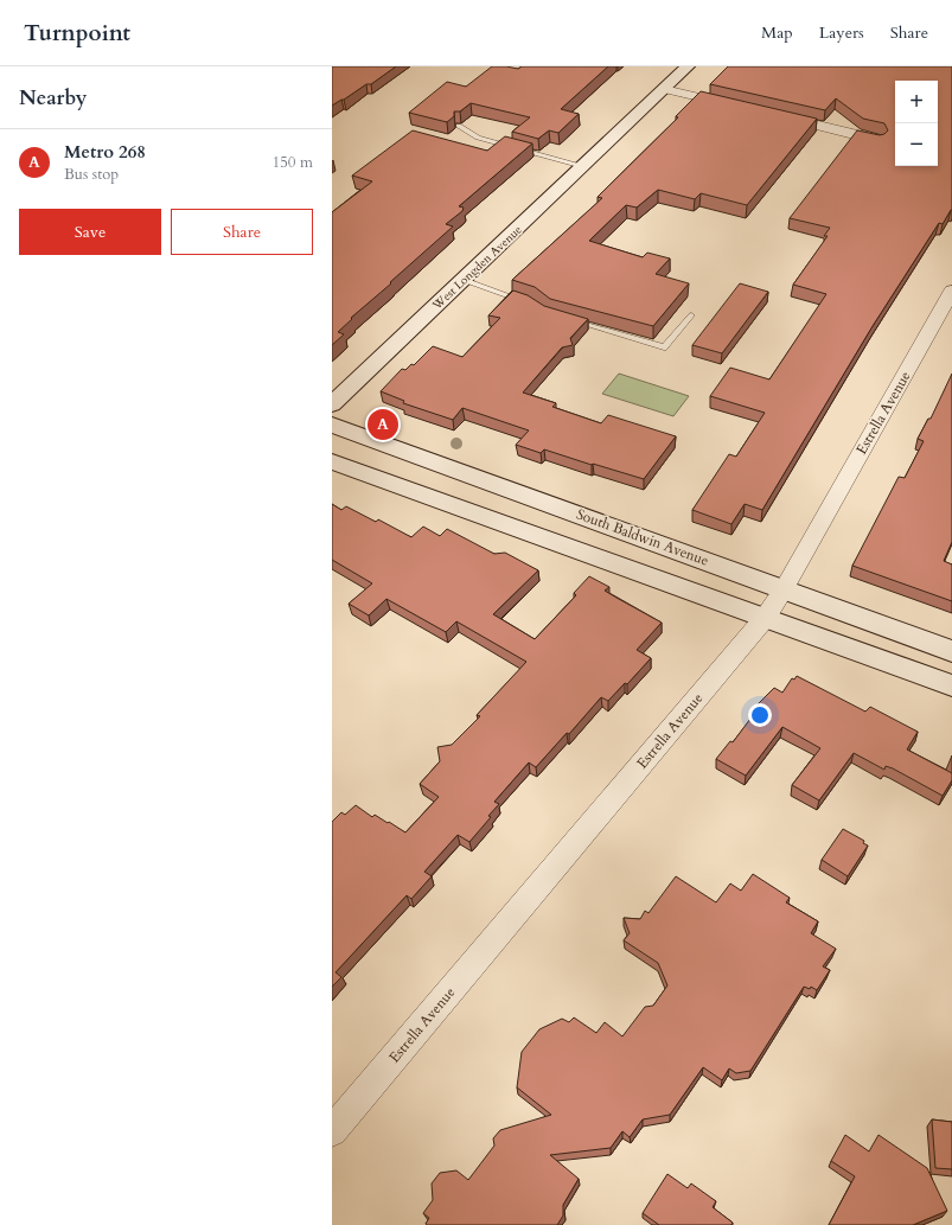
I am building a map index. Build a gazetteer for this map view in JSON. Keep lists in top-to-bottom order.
{
  "streets": {
    "main road": ["West Longden Avenue", "South Baldwin Avenue"],
    "street": ["Estrella Avenue"]
  },
  "crossings": [
    ["Estrella Avenue", "South Baldwin Avenue"]
  ],
  "page": {
    "header": "Turnpoint",
    "nav": ["Map", "Layers", "Share"],
    "heading": "Nearby",
    "map_buttons": ["+", "−"],
    "list": [
      {
        "mark": "A",
        "name": "Metro 268",
        "note": "Bus stop",
        "value": "150 m"
      }
    ],
    "buttons": ["Save", "Share"],
    "pins": "A"
  }
}
